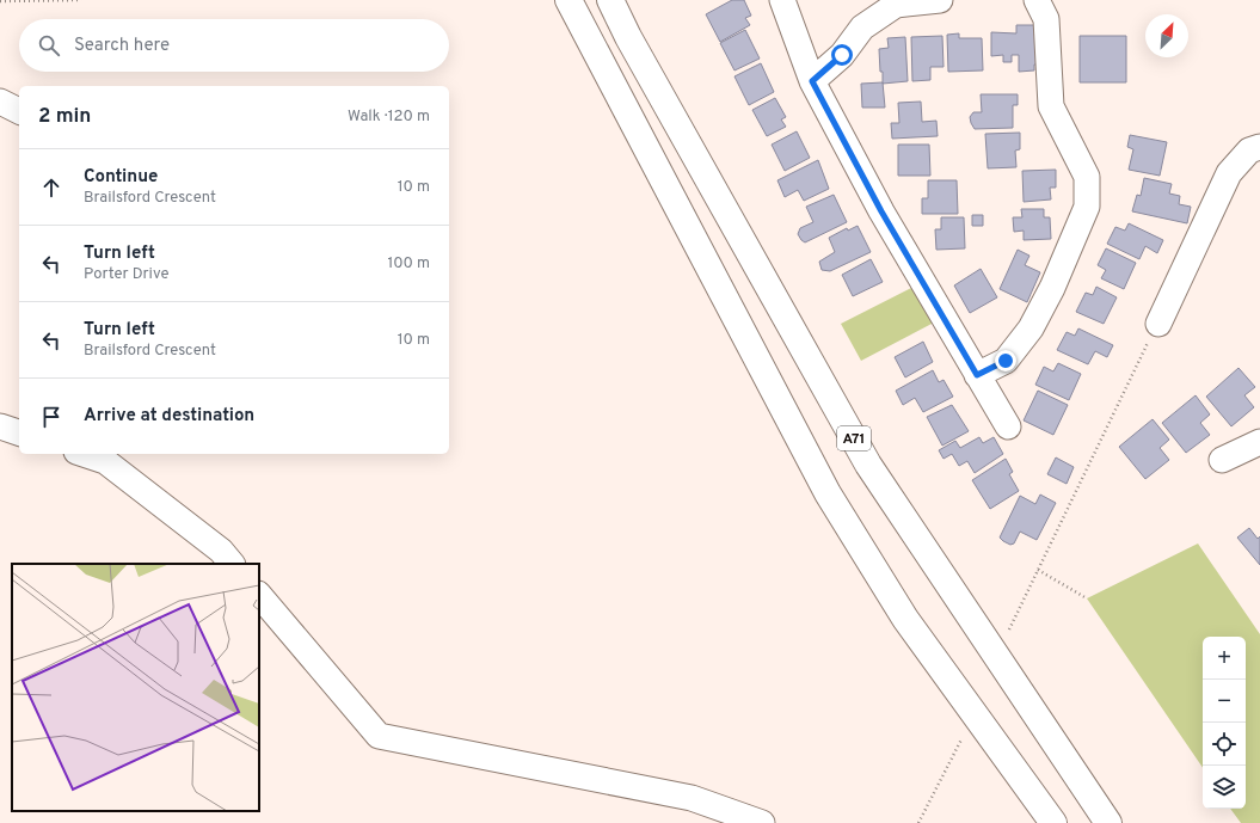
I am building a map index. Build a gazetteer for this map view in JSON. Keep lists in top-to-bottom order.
{
  "streets": {
    "main road": ["A71"]
  },
  "north": "top right",
  "page": {
    "search": "Search here",
    "heading": ["2 min", "Walk · 120 m"],
    "list": [
      ["Continue", "Brailsford Crescent", "10 m"],
      ["Turn left", "Porter Drive", "100 m"],
      ["Turn left", "Brailsford Crescent", "10 m"],
      "Arrive at destination"
    ],
    "map_buttons": ["+", "−"]
  }
}
